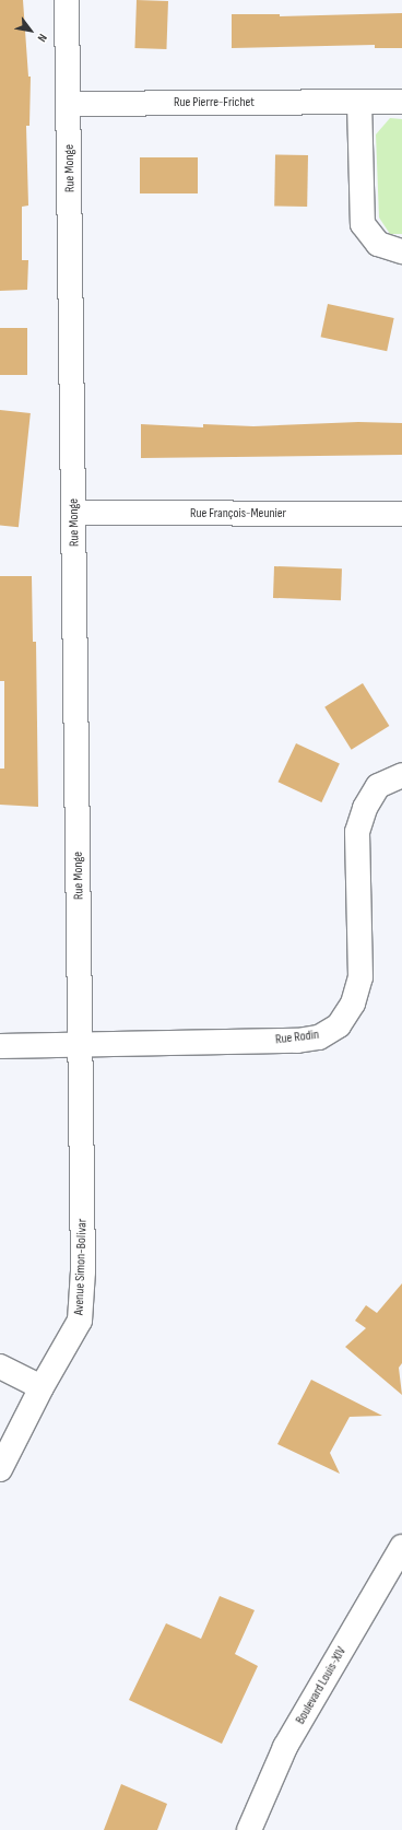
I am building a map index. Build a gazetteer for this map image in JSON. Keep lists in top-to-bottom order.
{
  "streets": {
    "street": [
      "Rue Pierre-Frichet",
      "Rue Monge",
      "Rue François-Meunier",
      "Rue Rodin",
      "Avenue Simon-Bolivar",
      "Boulevard Louis-XIV"
    ]
  },
  "crossings": [
    ["Rue Pierre-Frichet", "Rue Monge"],
    ["Rue Monge", "Rue François-Meunier"],
    ["Rue Monge", "Rue Rodin"],
    ["Rue Monge", "Avenue Simon-Bolivar"],
    ["Rue Rodin", "Avenue Simon-Bolivar"]
  ],
  "north": "bottom right"
}
